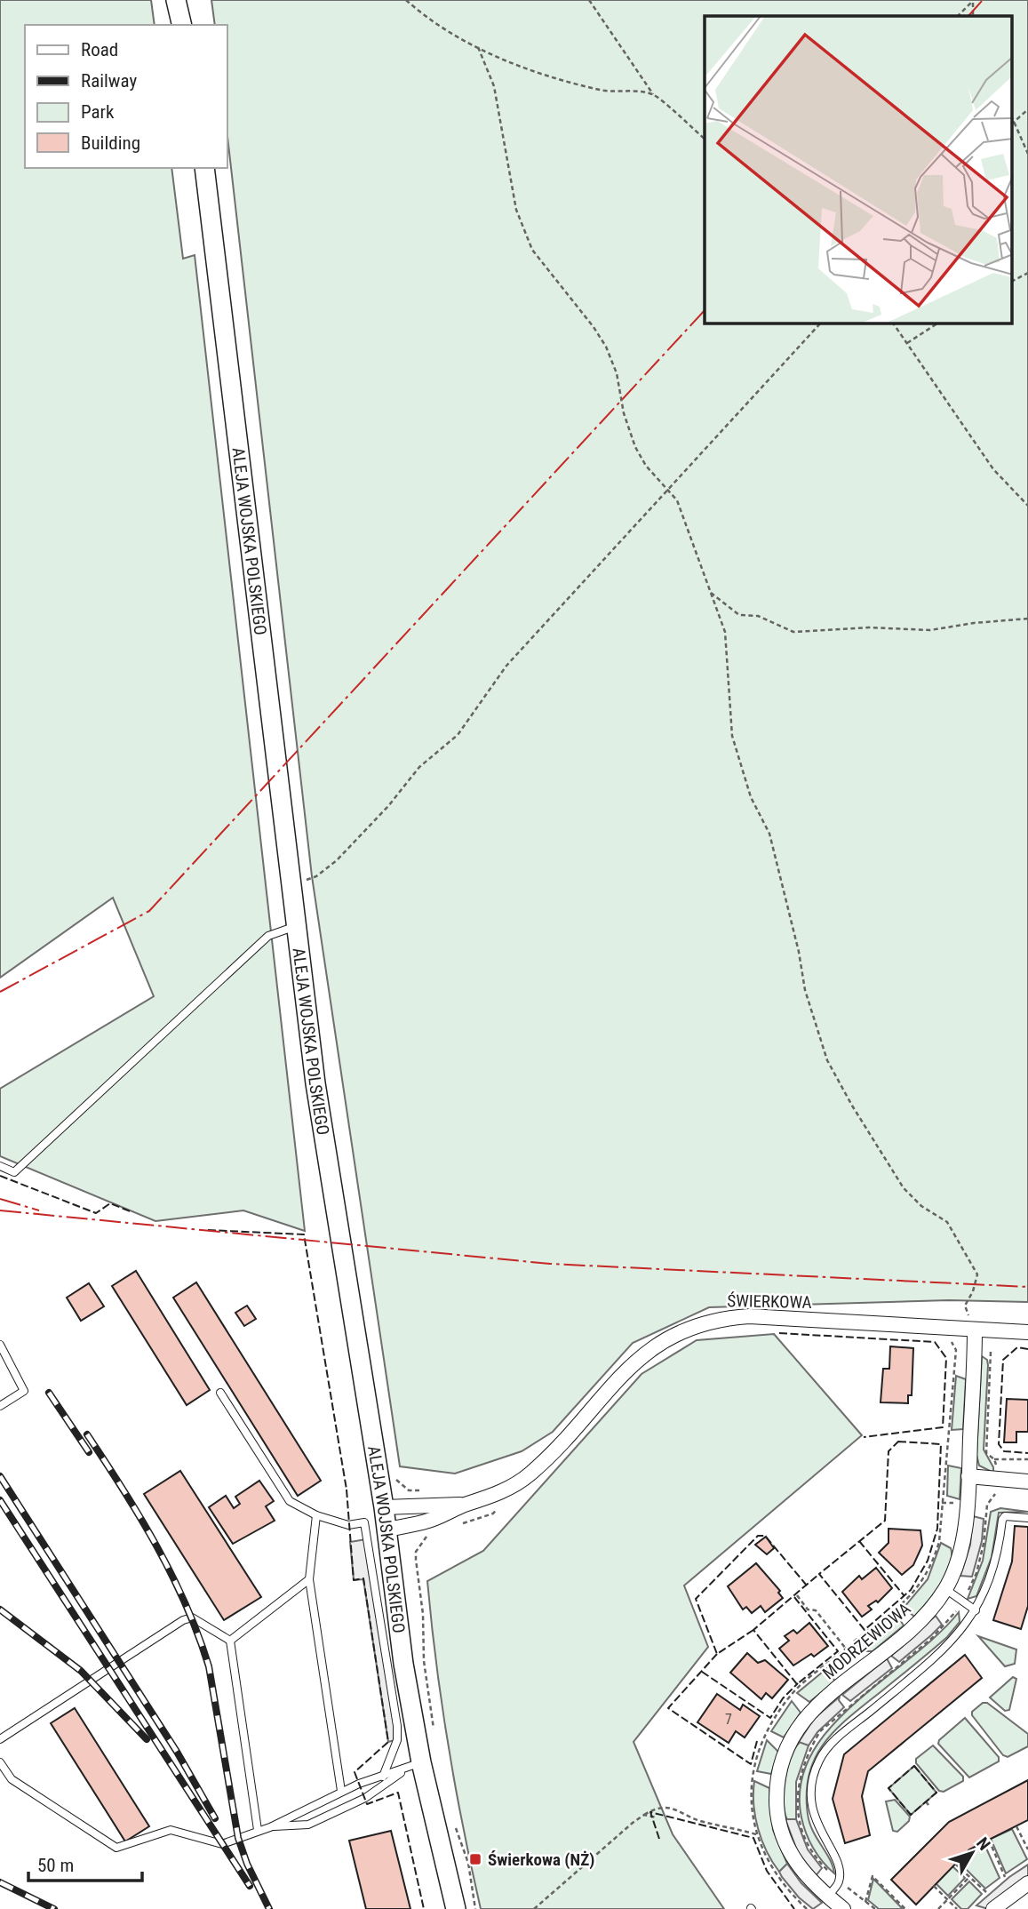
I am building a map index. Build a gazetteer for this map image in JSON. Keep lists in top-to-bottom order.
{
  "streets": {
    "main road": ["ALEJA WOJSKA POLSKIEGO"],
    "street": ["ŚWIERKOWA", "MODRZEWIOWA"]
  },
  "crossings": [
    ["ALEJA WOJSKA POLSKIEGO", "ŚWIERKOWA"],
    ["ŚWIERKOWA", "MODRZEWIOWA"]
  ],
  "places": {
    "transit": ["Świerkowa (NŻ)"]
  },
  "house_numbers": ["7"],
  "legend": [
    "Road",
    "Railway",
    "Park",
    "Building"
  ],
  "scale_bar": "50 m",
  "north": "top right"
}
